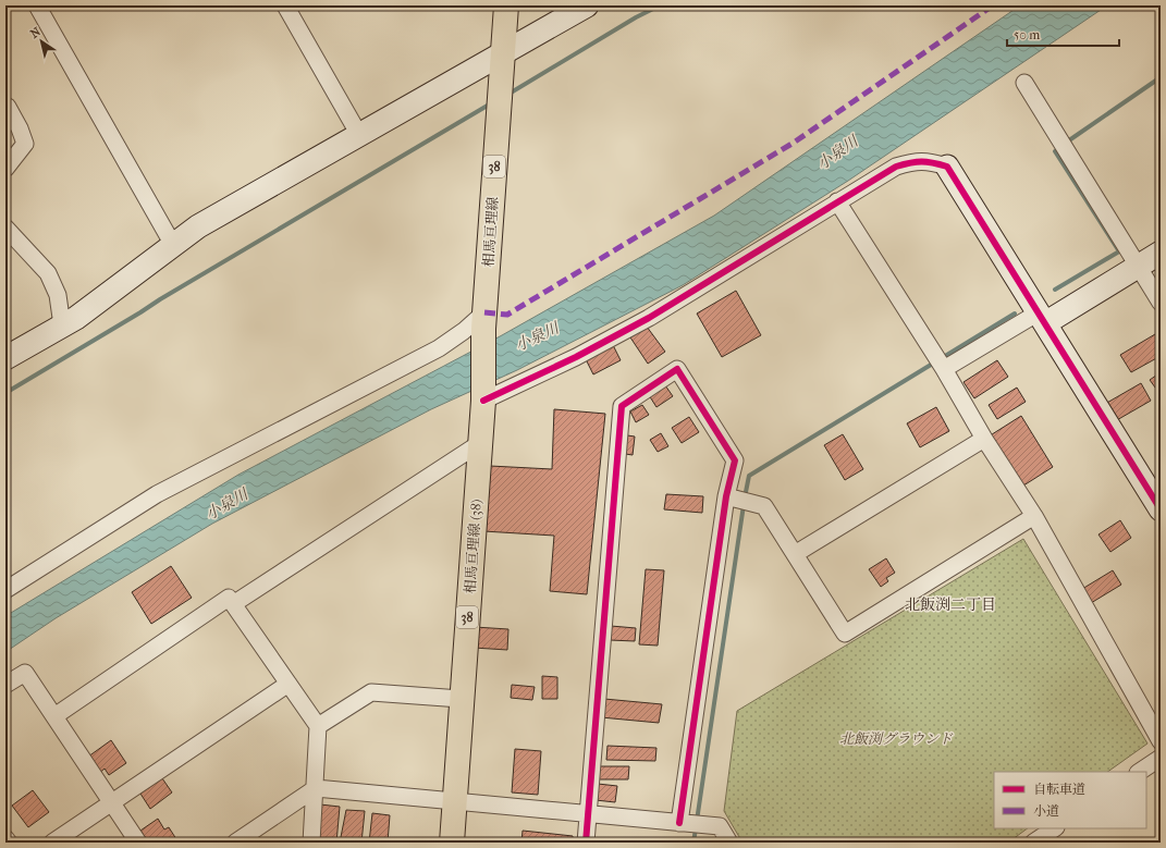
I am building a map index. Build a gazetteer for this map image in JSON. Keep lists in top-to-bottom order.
{
  "streets": {
    "main road": ["38", "相馬亘理線", "相馬亘理線 (38)"]
  },
  "crossings": [
    ["相馬亘理線", "相馬亘理線 (38)"]
  ],
  "districts": ["北飯渕二丁目"],
  "water": ["小泉川"],
  "parks": ["北飯渕グラウンド"],
  "legend": ["自転車道", "小道"],
  "scale_bar": "50 m",
  "north": "top left"
}
